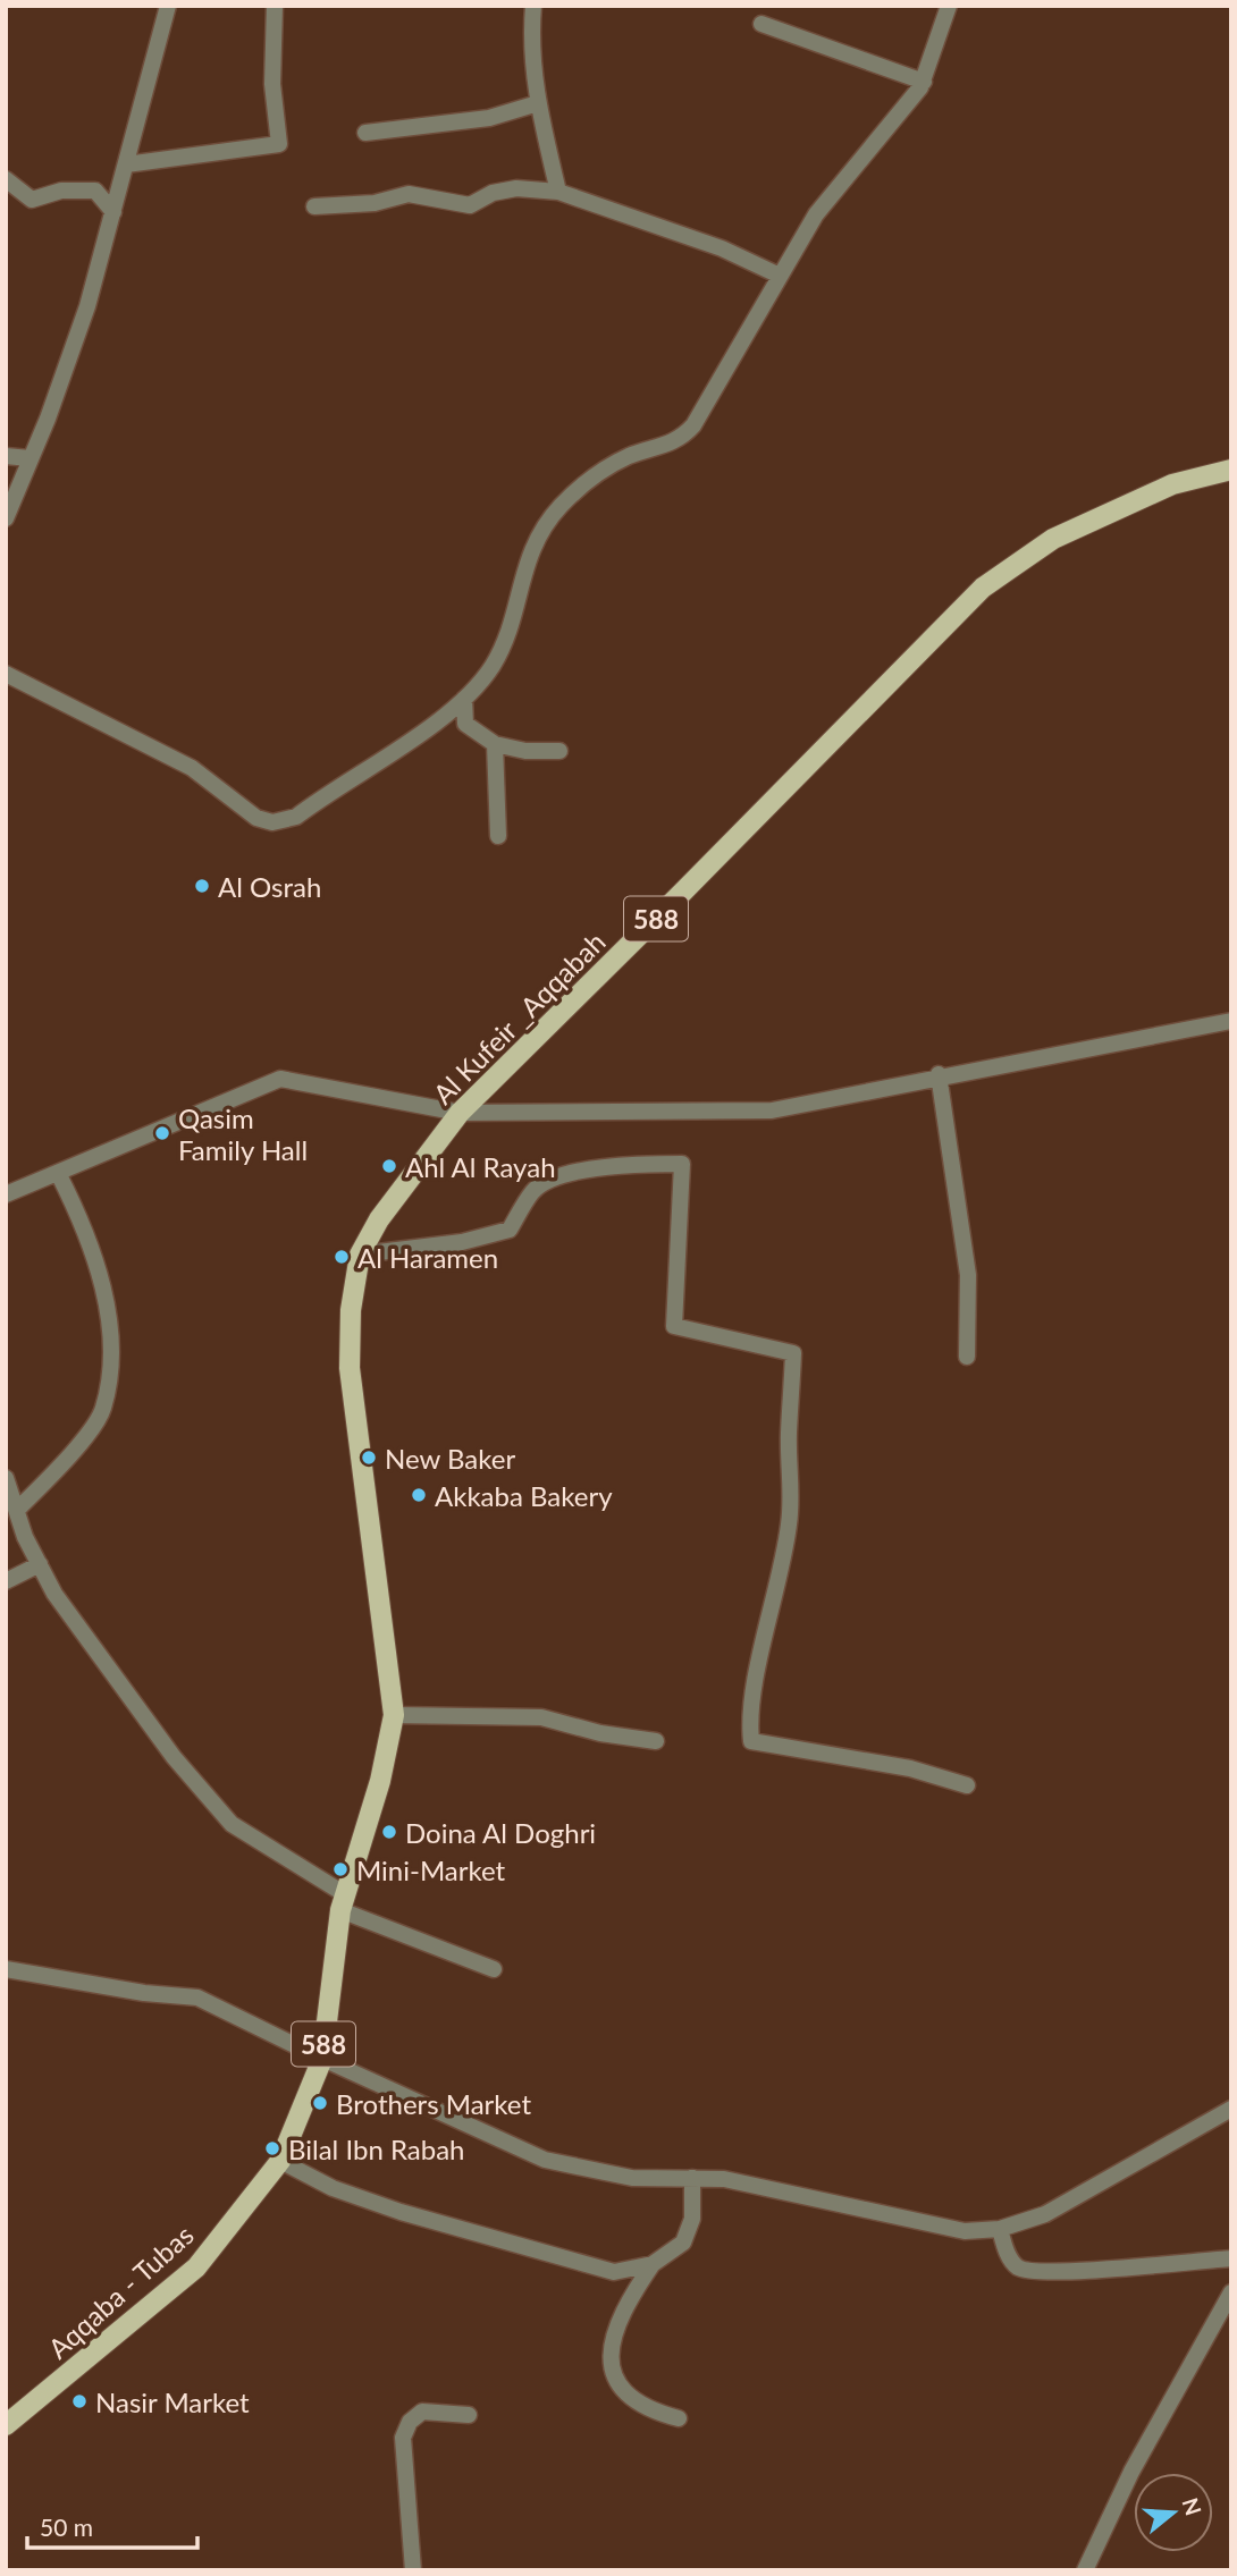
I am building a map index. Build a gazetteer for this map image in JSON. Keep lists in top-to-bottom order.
{
  "streets": {
    "main road": ["588", "Al Kufeir _Aqqabah", "Aqqaba - Tubas"]
  },
  "crossings": [
    ["Al Kufeir _Aqqabah", "Aqqaba - Tubas"]
  ],
  "places": [
    "Al Osrah",
    "Qasim Family Hall",
    "Ahl Al Rayah",
    "Al Haramen",
    "New Baker",
    "Akkaba Bakery",
    "Doina Al Doghri",
    "Mini-Market",
    "Brothers Market",
    "Bilal Ibn Rabah",
    "Nasir Market"
  ],
  "scale_bar": "50 m",
  "north": "right"
}
